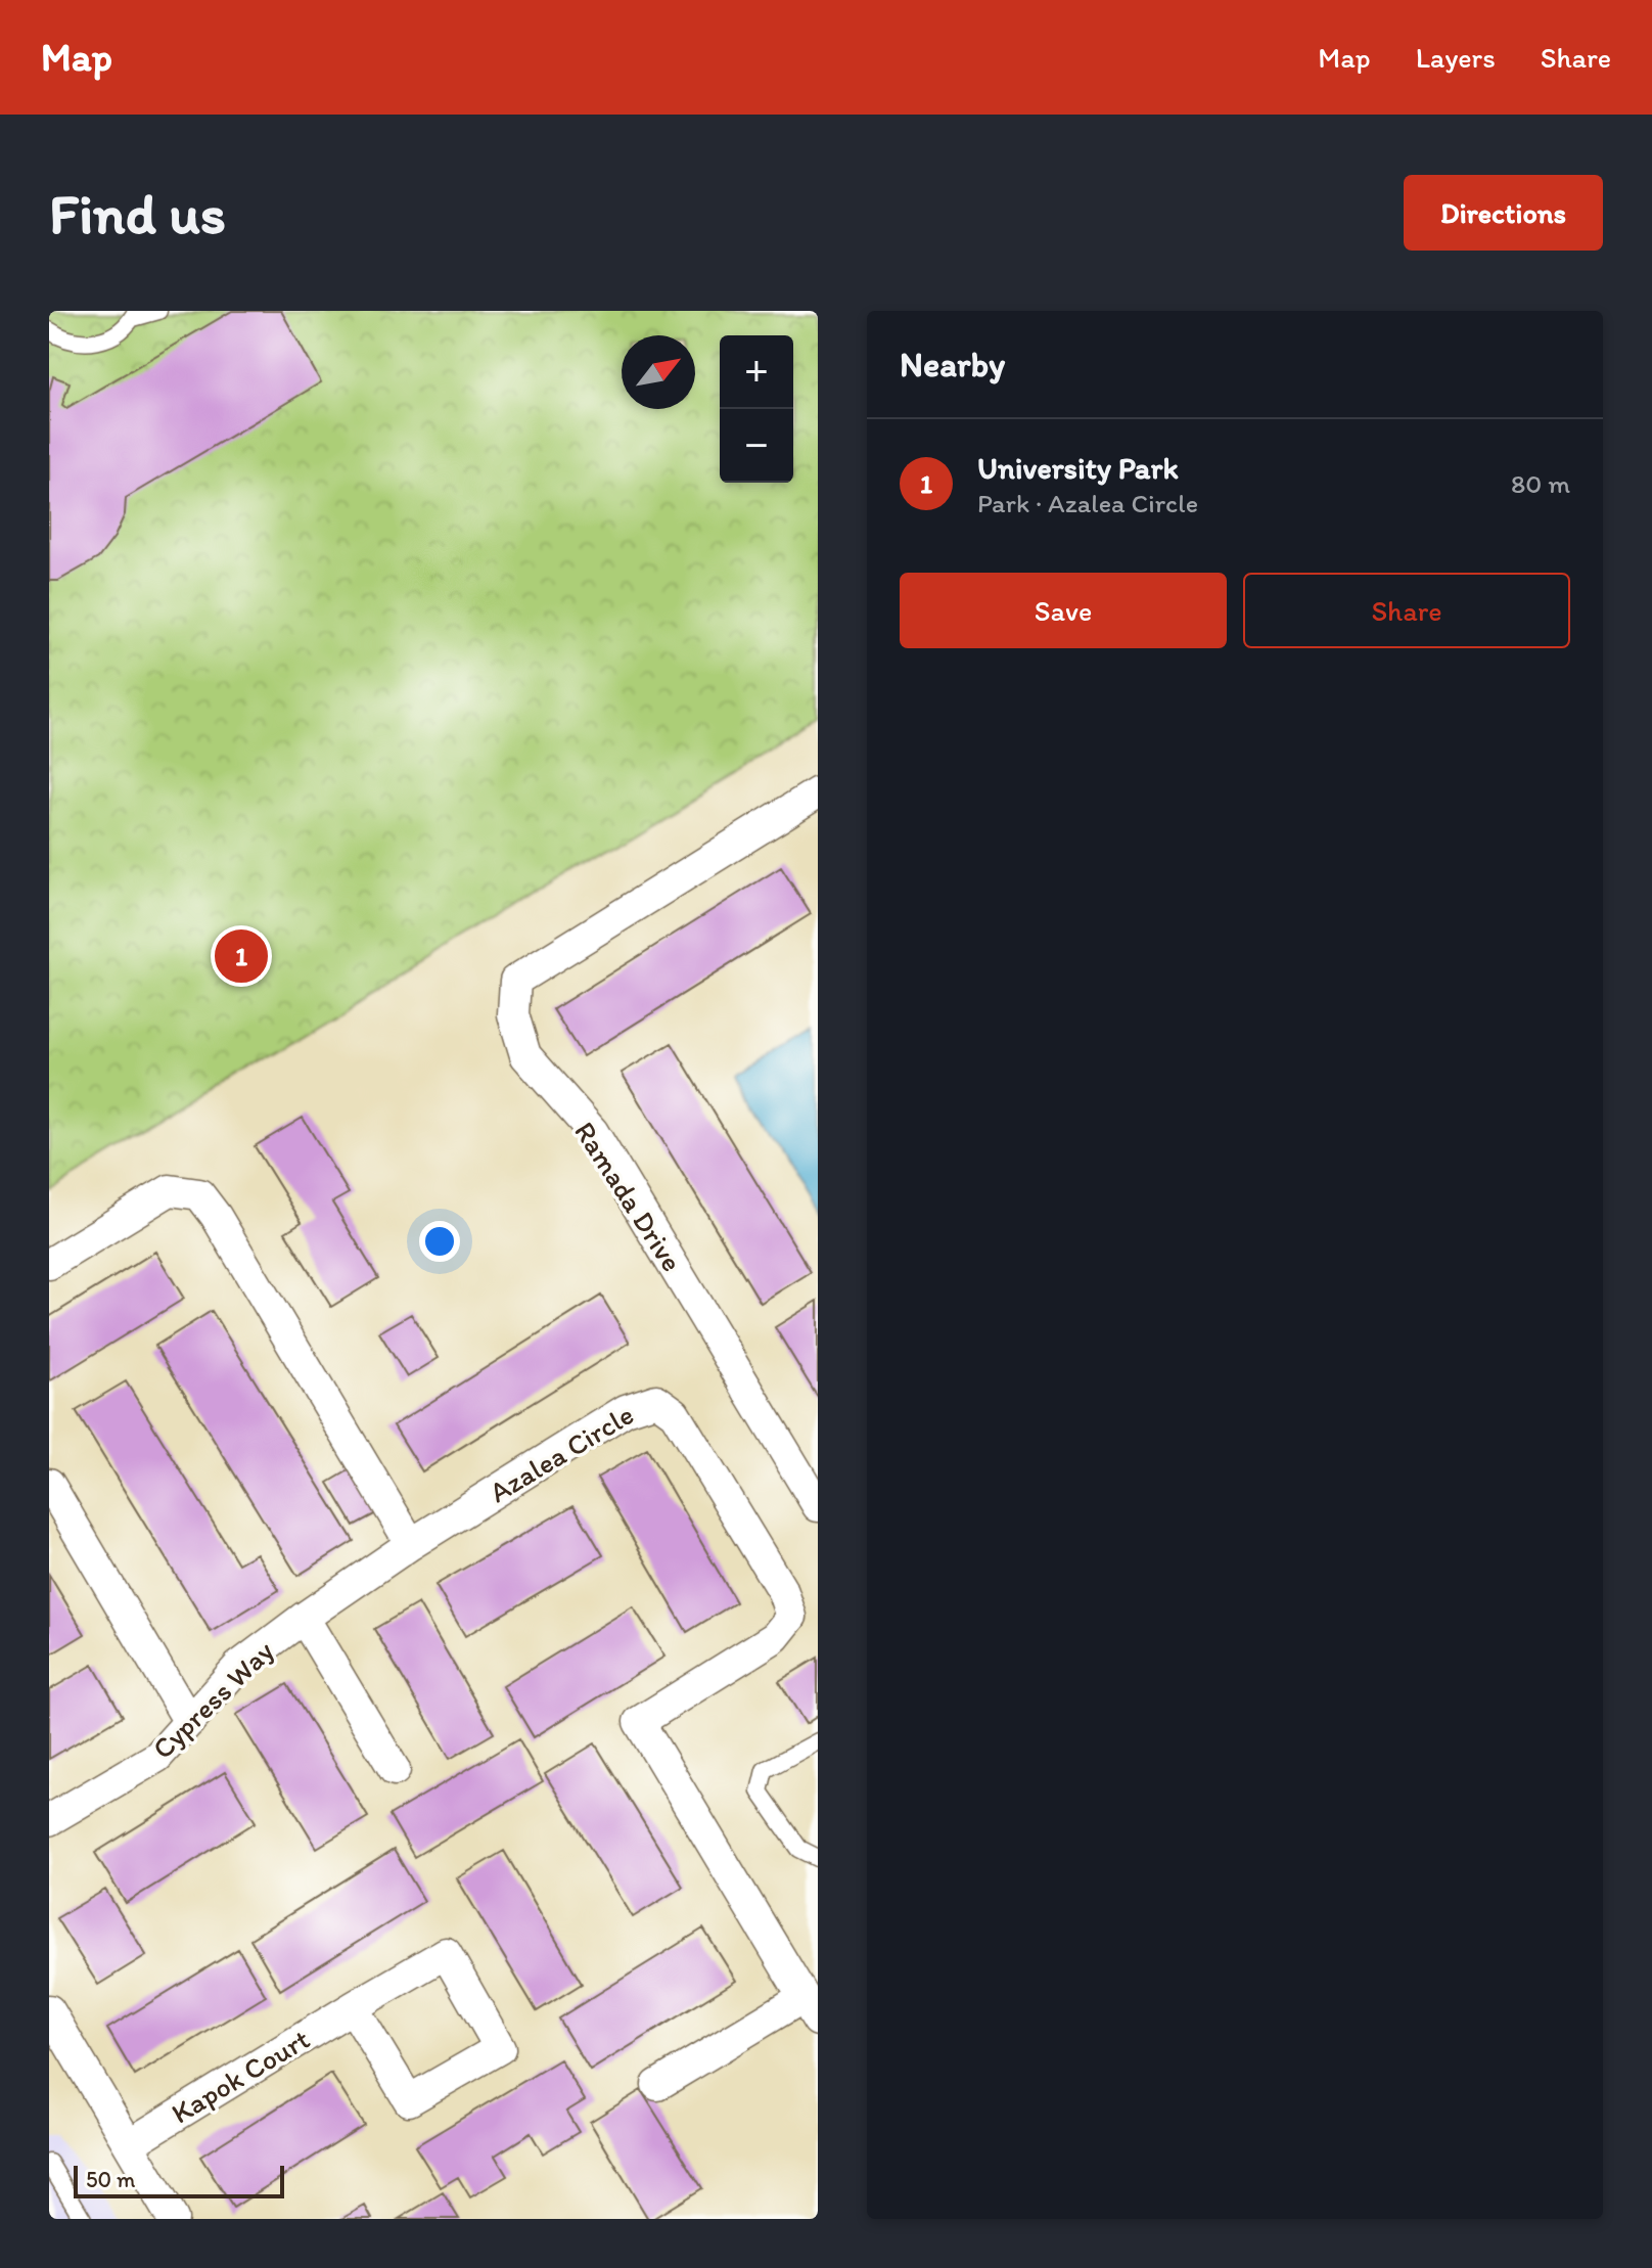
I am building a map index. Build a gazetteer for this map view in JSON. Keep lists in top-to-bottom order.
{
  "streets": {
    "street": [
      "Ramada Drive",
      "Azalea Circle",
      "Cypress Way",
      "Kapok Court"
    ]
  },
  "crossings": [
    ["Azalea Circle", "Cypress Way"]
  ],
  "scale_bar": "50 m",
  "north": "top right",
  "page": {
    "header": "Map",
    "nav": ["Map", "Layers", "Share"],
    "buttons": [
      "Directions",
      ["Save", "Share"]
    ],
    "title": "Find us",
    "heading": "Nearby",
    "map_buttons": ["+", "−"],
    "list": [
      {
        "mark": "1",
        "name": "University Park",
        "note": "Park · Azalea Circle",
        "value": "80 m"
      }
    ],
    "pins": "1",
    "scale": "50 m"
  }
}
